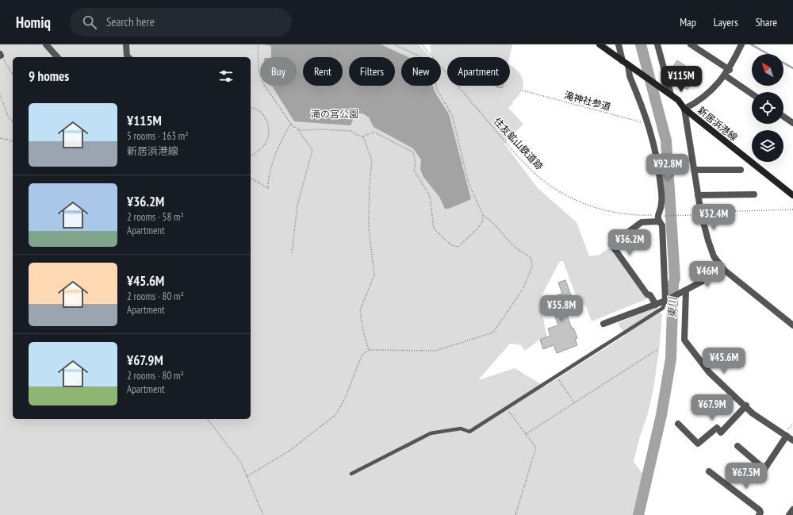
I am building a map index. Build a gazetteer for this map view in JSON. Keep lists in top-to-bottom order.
{
  "streets": {
    "main road": ["新居浜港線"],
    "path": ["滝神社参道", "住友鉱山鉄道跡"]
  },
  "water": ["東川"],
  "parks": ["滝の宮公園"],
  "north": "top left",
  "page": {
    "header": "Homiq",
    "search": "Search here",
    "nav": ["Map", "Layers", "Share"],
    "chip": [
      "Buy",
      "Rent",
      "Filters",
      "New",
      "Apartment"
    ],
    "heading": "9 homes",
    "price": [
      "¥115M",
      "¥92.8M",
      "¥32.4M",
      "¥36.2M",
      "¥46M",
      "¥35.8M",
      "¥45.6M",
      "¥67.9M",
      "¥67.5M"
    ],
    "list": [
      {
        "name": "¥115M",
        "note": "5 rooms · 163 m² · 新居浜港線"
      },
      {
        "name": "¥36.2M",
        "note": "2 rooms · 58 m² · Apartment"
      },
      {
        "name": "¥45.6M",
        "note": "2 rooms · 80 m² · Apartment"
      },
      {
        "name": "¥67.9M",
        "note": "2 rooms · 80 m² · Apartment"
      }
    ]
  }
}
